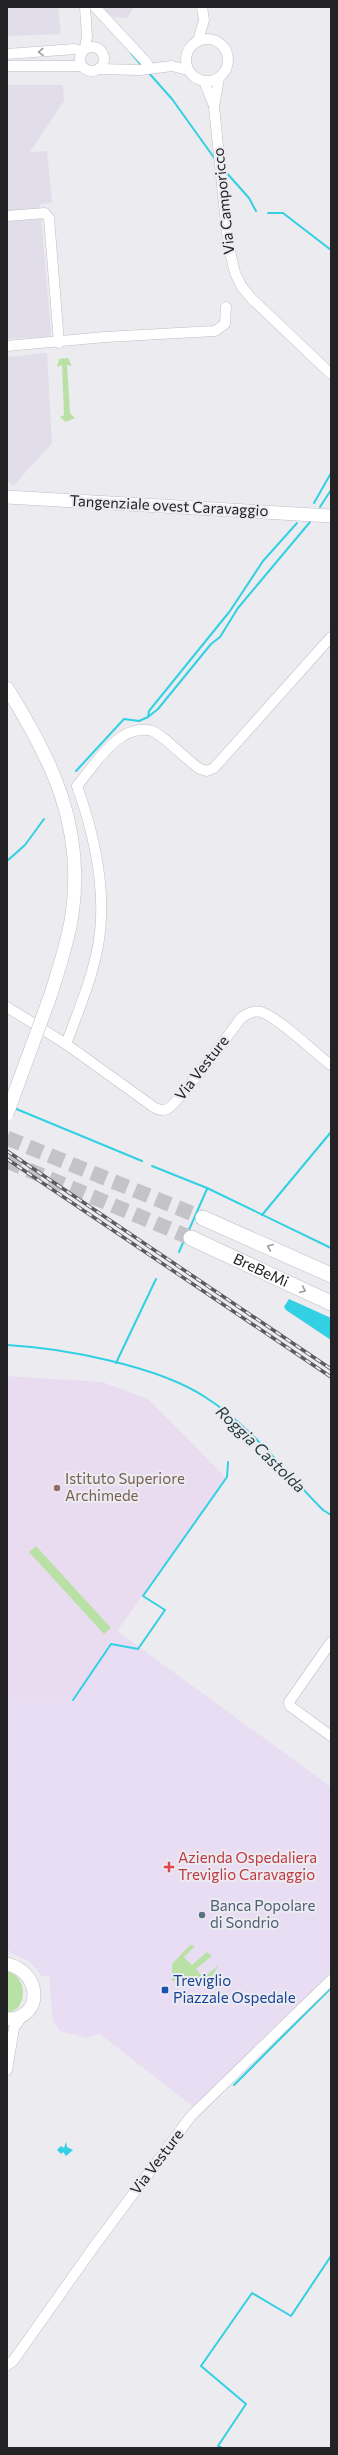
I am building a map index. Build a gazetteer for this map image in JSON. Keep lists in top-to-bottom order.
{
  "streets": {
    "highway": ["BreBeMi"],
    "main road": ["Tangenziale ovest Caravaggio"],
    "street": ["Via Camporicco", "Via Vesture"]
  },
  "water": ["Roggia Castolda"],
  "places": {
    "other": ["Istituto Superiore Archimede", "Banca Popolare di Sondrio"],
    "health": ["Azienda Ospedaliera Treviglio Caravaggio"],
    "transit": ["Treviglio Piazzale Ospedale"]
  }
}
